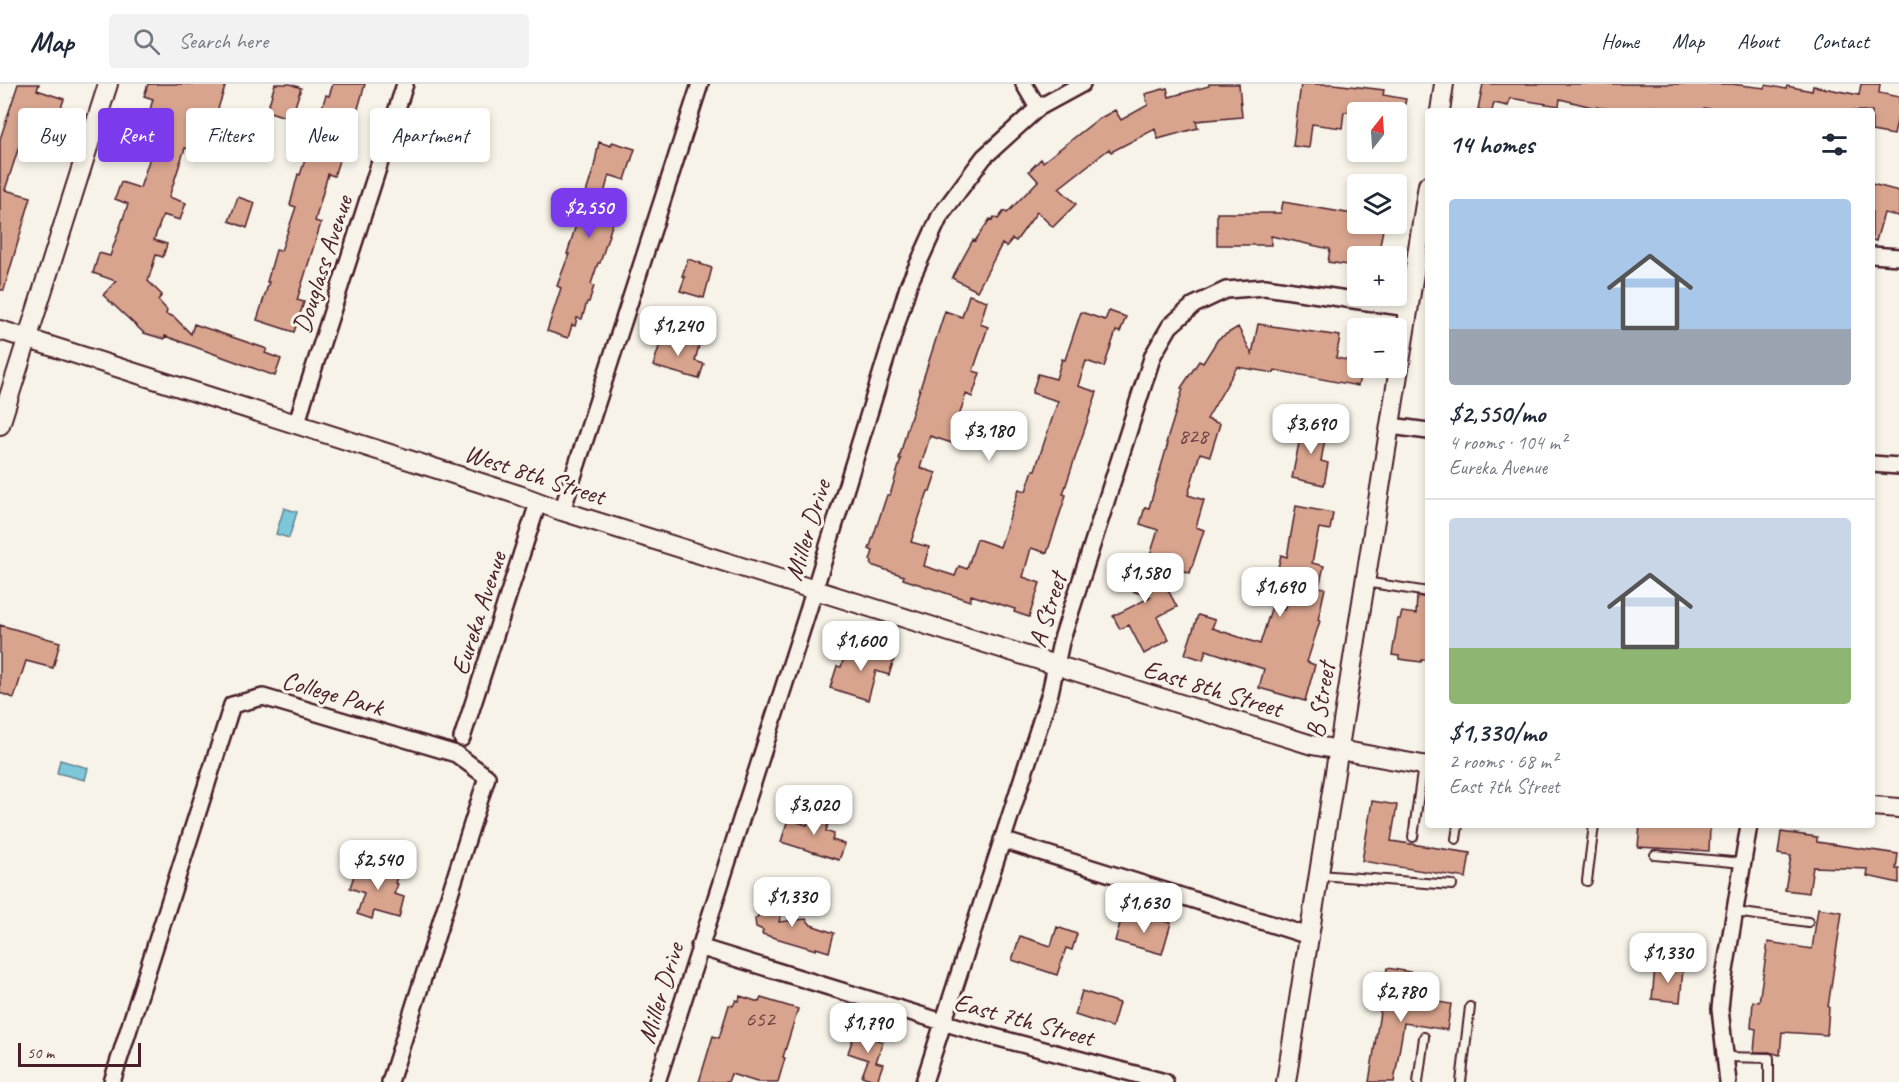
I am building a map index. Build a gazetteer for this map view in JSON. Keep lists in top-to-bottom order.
{
  "streets": {
    "street": [
      "Douglass Avenue",
      "West 8th Street",
      "Miller Drive",
      "A Street",
      "Eureka Avenue",
      "East 8th Street",
      "College Park",
      "B Street",
      "East 7th Street"
    ]
  },
  "crossings": [
    ["Douglass Avenue", "West 8th Street"],
    ["West 8th Street", "Miller Drive"],
    ["West 8th Street", "A Street"],
    ["West 8th Street", "Eureka Avenue"],
    ["West 8th Street", "East 8th Street"],
    ["Miller Drive", "East 7th Street"],
    ["A Street", "East 8th Street"],
    ["A Street", "B Street"],
    ["A Street", "East 7th Street"],
    ["East 8th Street", "B Street"]
  ],
  "house_numbers": ["828", "652"],
  "scale_bar": "50 m",
  "north": "top",
  "page": {
    "header": "Map",
    "search": "Search here",
    "nav": [
      "Home",
      "Map",
      "About",
      "Contact"
    ],
    "map_buttons": ["+", "−"],
    "chip": [
      "Buy",
      "Rent",
      "Filters",
      "New",
      "Apartment"
    ],
    "heading": "14 homes",
    "list": [
      {
        "name": "$2,550/mo",
        "note": "4 rooms · 104 m² · Eureka Avenue"
      },
      {
        "name": "$1,330/mo",
        "note": "2 rooms · 68 m² · East 7th Street"
      }
    ],
    "price": [
      "$2,550",
      "$1,240",
      "$3,690",
      "$3,180",
      "$1,580",
      "$1,690",
      "$1,600",
      "$3,020",
      "$2,540",
      "$1,330",
      "$1,630",
      "$1,330",
      "$2,780",
      "$1,790"
    ],
    "scale": "50 m"
  }
}
